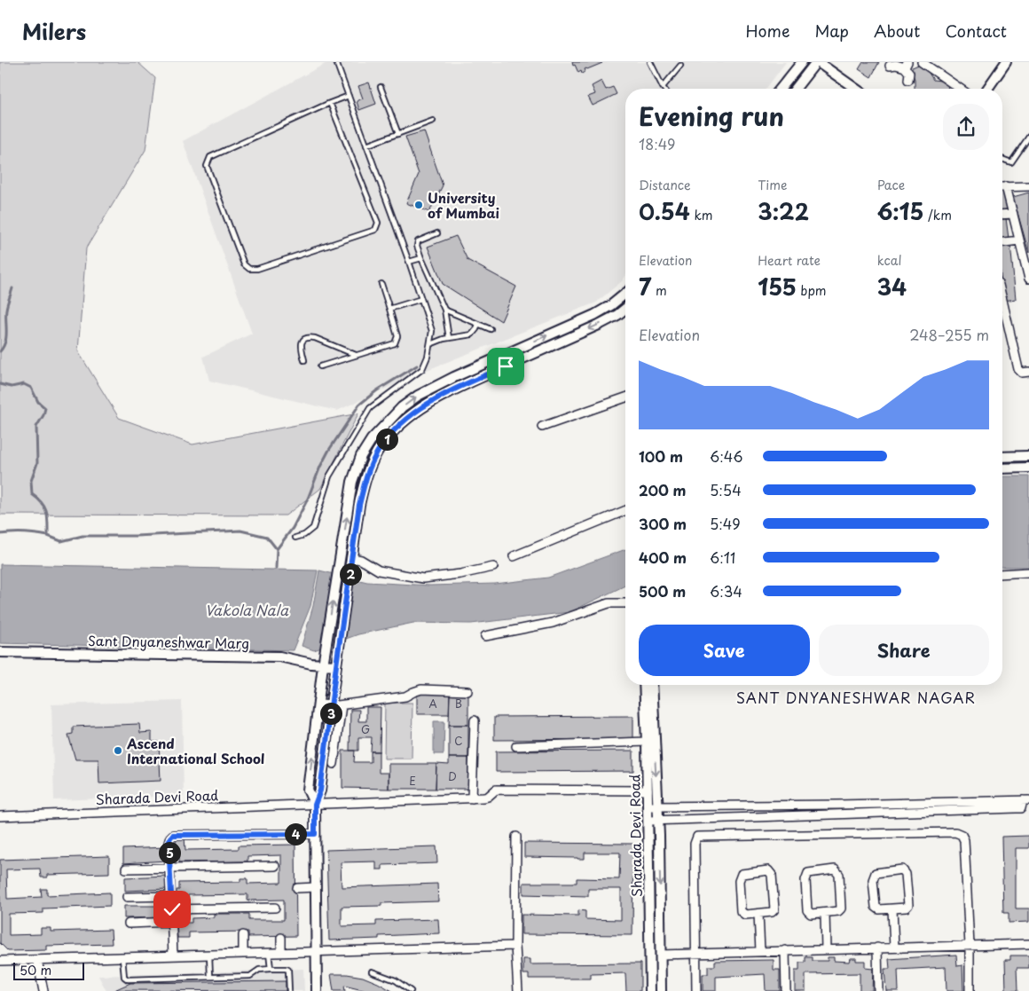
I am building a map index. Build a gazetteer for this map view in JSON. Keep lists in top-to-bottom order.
{
  "streets": {
    "street": ["Sant Dnyaneshwar Marg", "Sharada Devi Road"]
  },
  "districts": ["SANT DNYANESHWAR NAGAR"],
  "water": ["Vakola Nala"],
  "places": ["University of Mumbai", "Ascend International School"],
  "house_numbers": [
    "A",
    "B",
    "G",
    "C",
    "D",
    "E"
  ],
  "scale_bar": "50 m",
  "page": {
    "header": "Milers",
    "nav": [
      "Home",
      "Map",
      "About",
      "Contact"
    ],
    "heading": ["Evening run", "18:49"],
    "stats": [
      ["Distance", "0.54 km"],
      ["Time", "3:22"],
      ["Pace", "6:15 /km"],
      ["Elevation", "7 m"],
      ["Heart rate", "155 bpm"],
      ["kcal", "34"]
    ],
    "chart": ["Elevation", "248–255 m"],
    "pins": [
      "1",
      "2",
      "3",
      "4",
      "5"
    ],
    "list": [
      {
        "name": "100 m",
        "note": "6:46"
      },
      {
        "name": "200 m",
        "note": "5:54"
      },
      {
        "name": "300 m",
        "note": "5:49"
      },
      {
        "name": "400 m",
        "note": "6:11"
      },
      {
        "name": "500 m",
        "note": "6:34"
      }
    ],
    "buttons": ["Save", "Share"],
    "scale": "50 m"
  }
}
